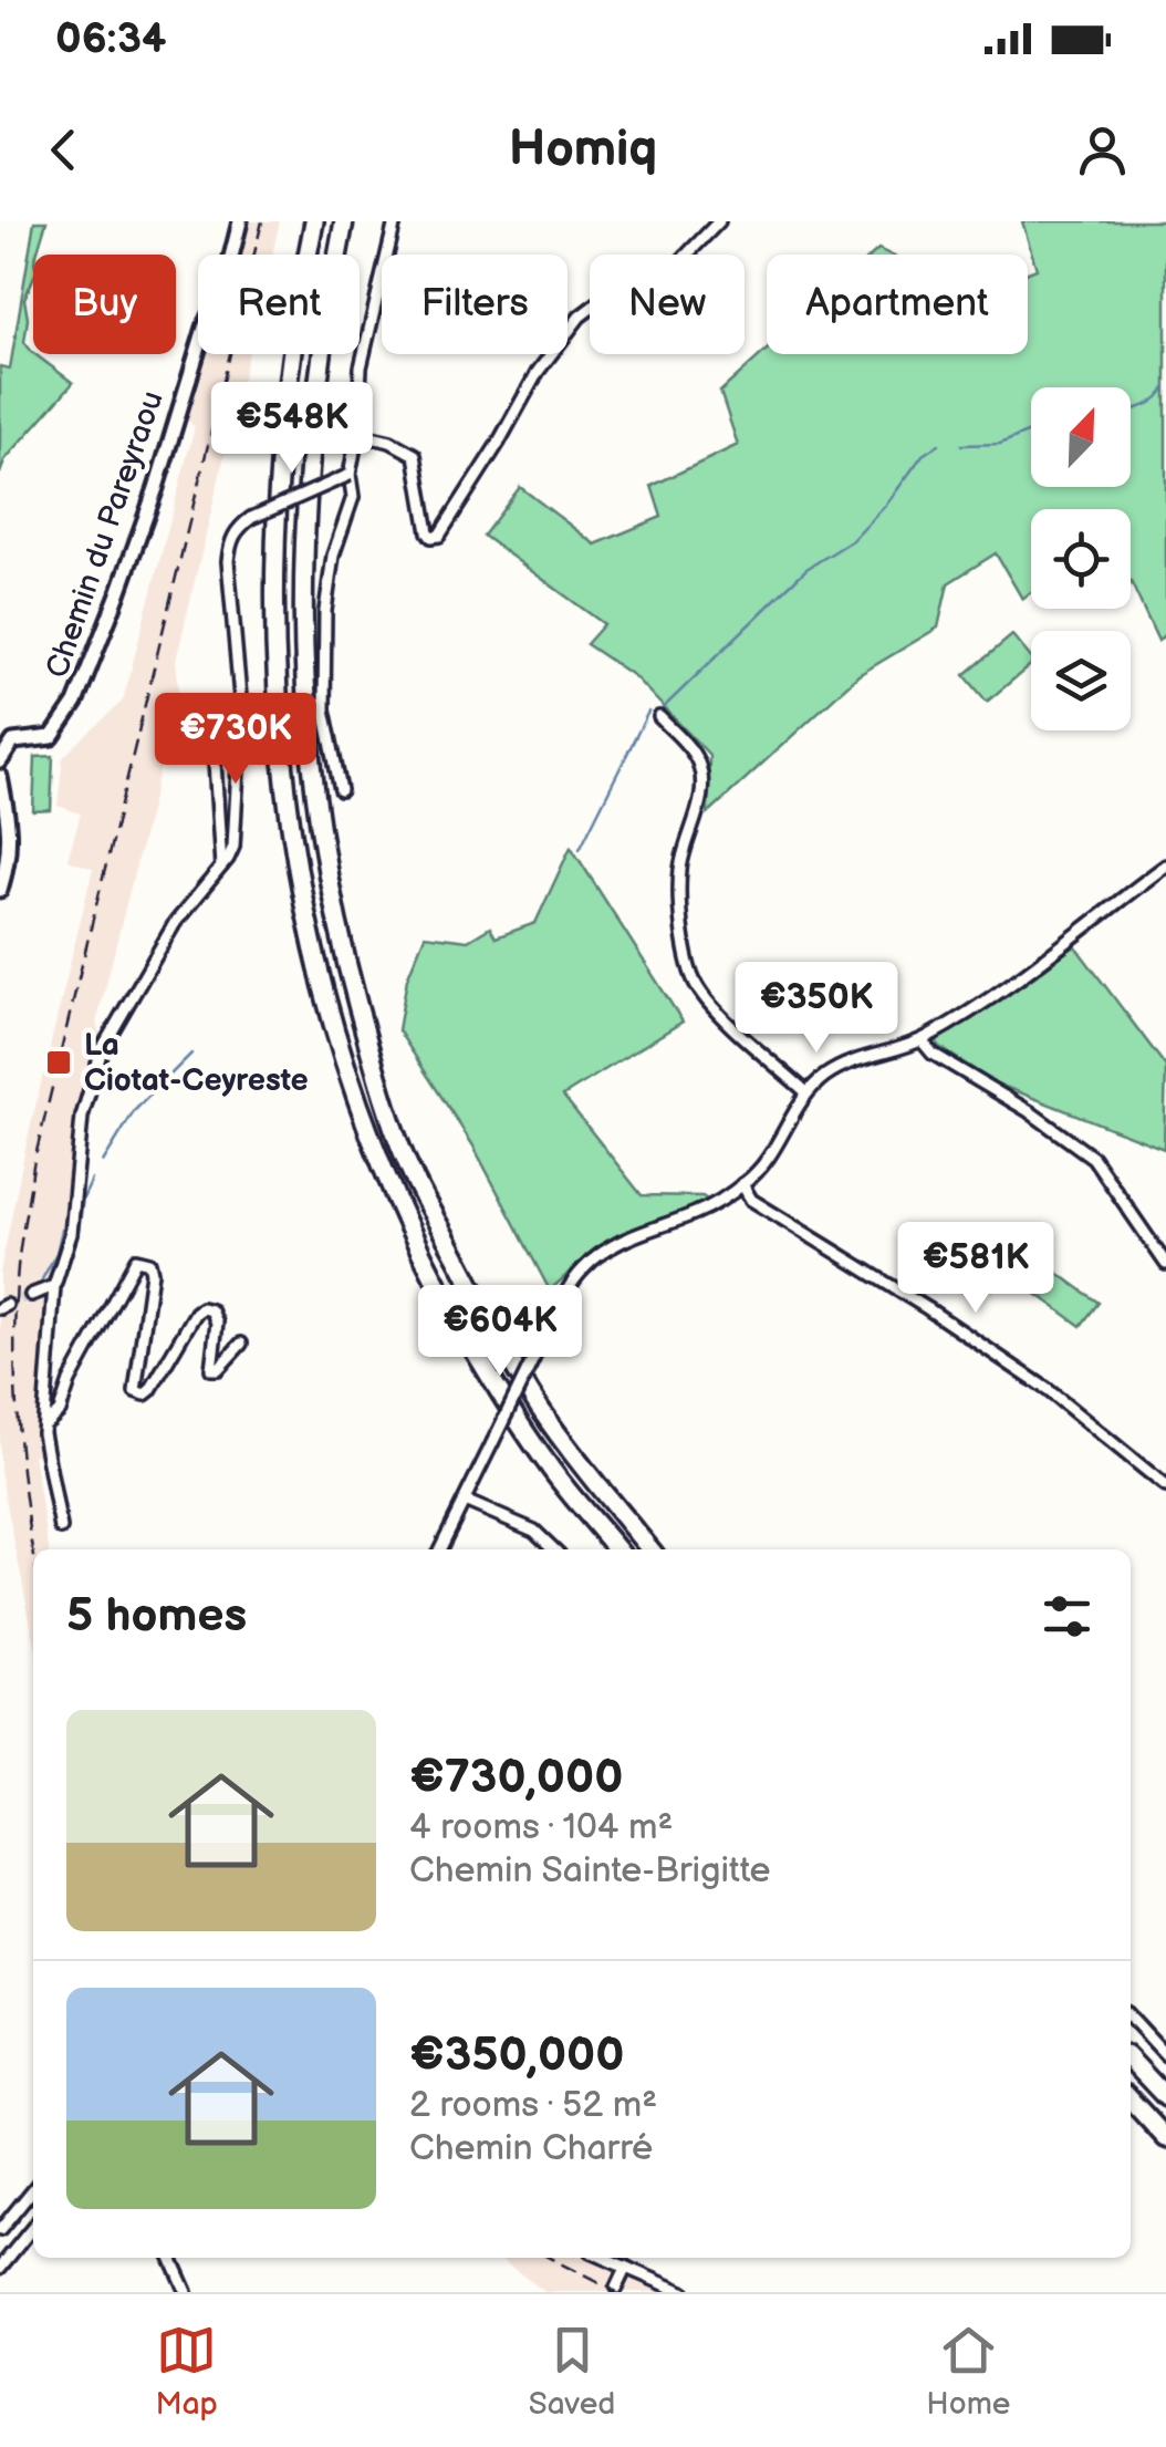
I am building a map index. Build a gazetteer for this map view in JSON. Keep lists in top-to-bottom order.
{
  "streets": {
    "street": ["Chemin du Pareyraou"]
  },
  "places": {
    "transit": ["La Ciotat-Ceyreste"]
  },
  "north": "top right",
  "page": {
    "status": "06:34",
    "header": "Homiq",
    "chip": [
      "Buy",
      "Rent",
      "Filters",
      "New",
      "Apartment"
    ],
    "price": [
      "€548K",
      "€730K",
      "€350K",
      "€581K",
      "€604K"
    ],
    "heading": "5 homes",
    "list": [
      {
        "name": "€730,000",
        "note": "4 rooms · 104 m² · Chemin Sainte-Brigitte"
      },
      {
        "name": "€350,000",
        "note": "2 rooms · 52 m² · Chemin Charré"
      }
    ],
    "tabs": ["Map", "Saved", "Home"]
  }
}
